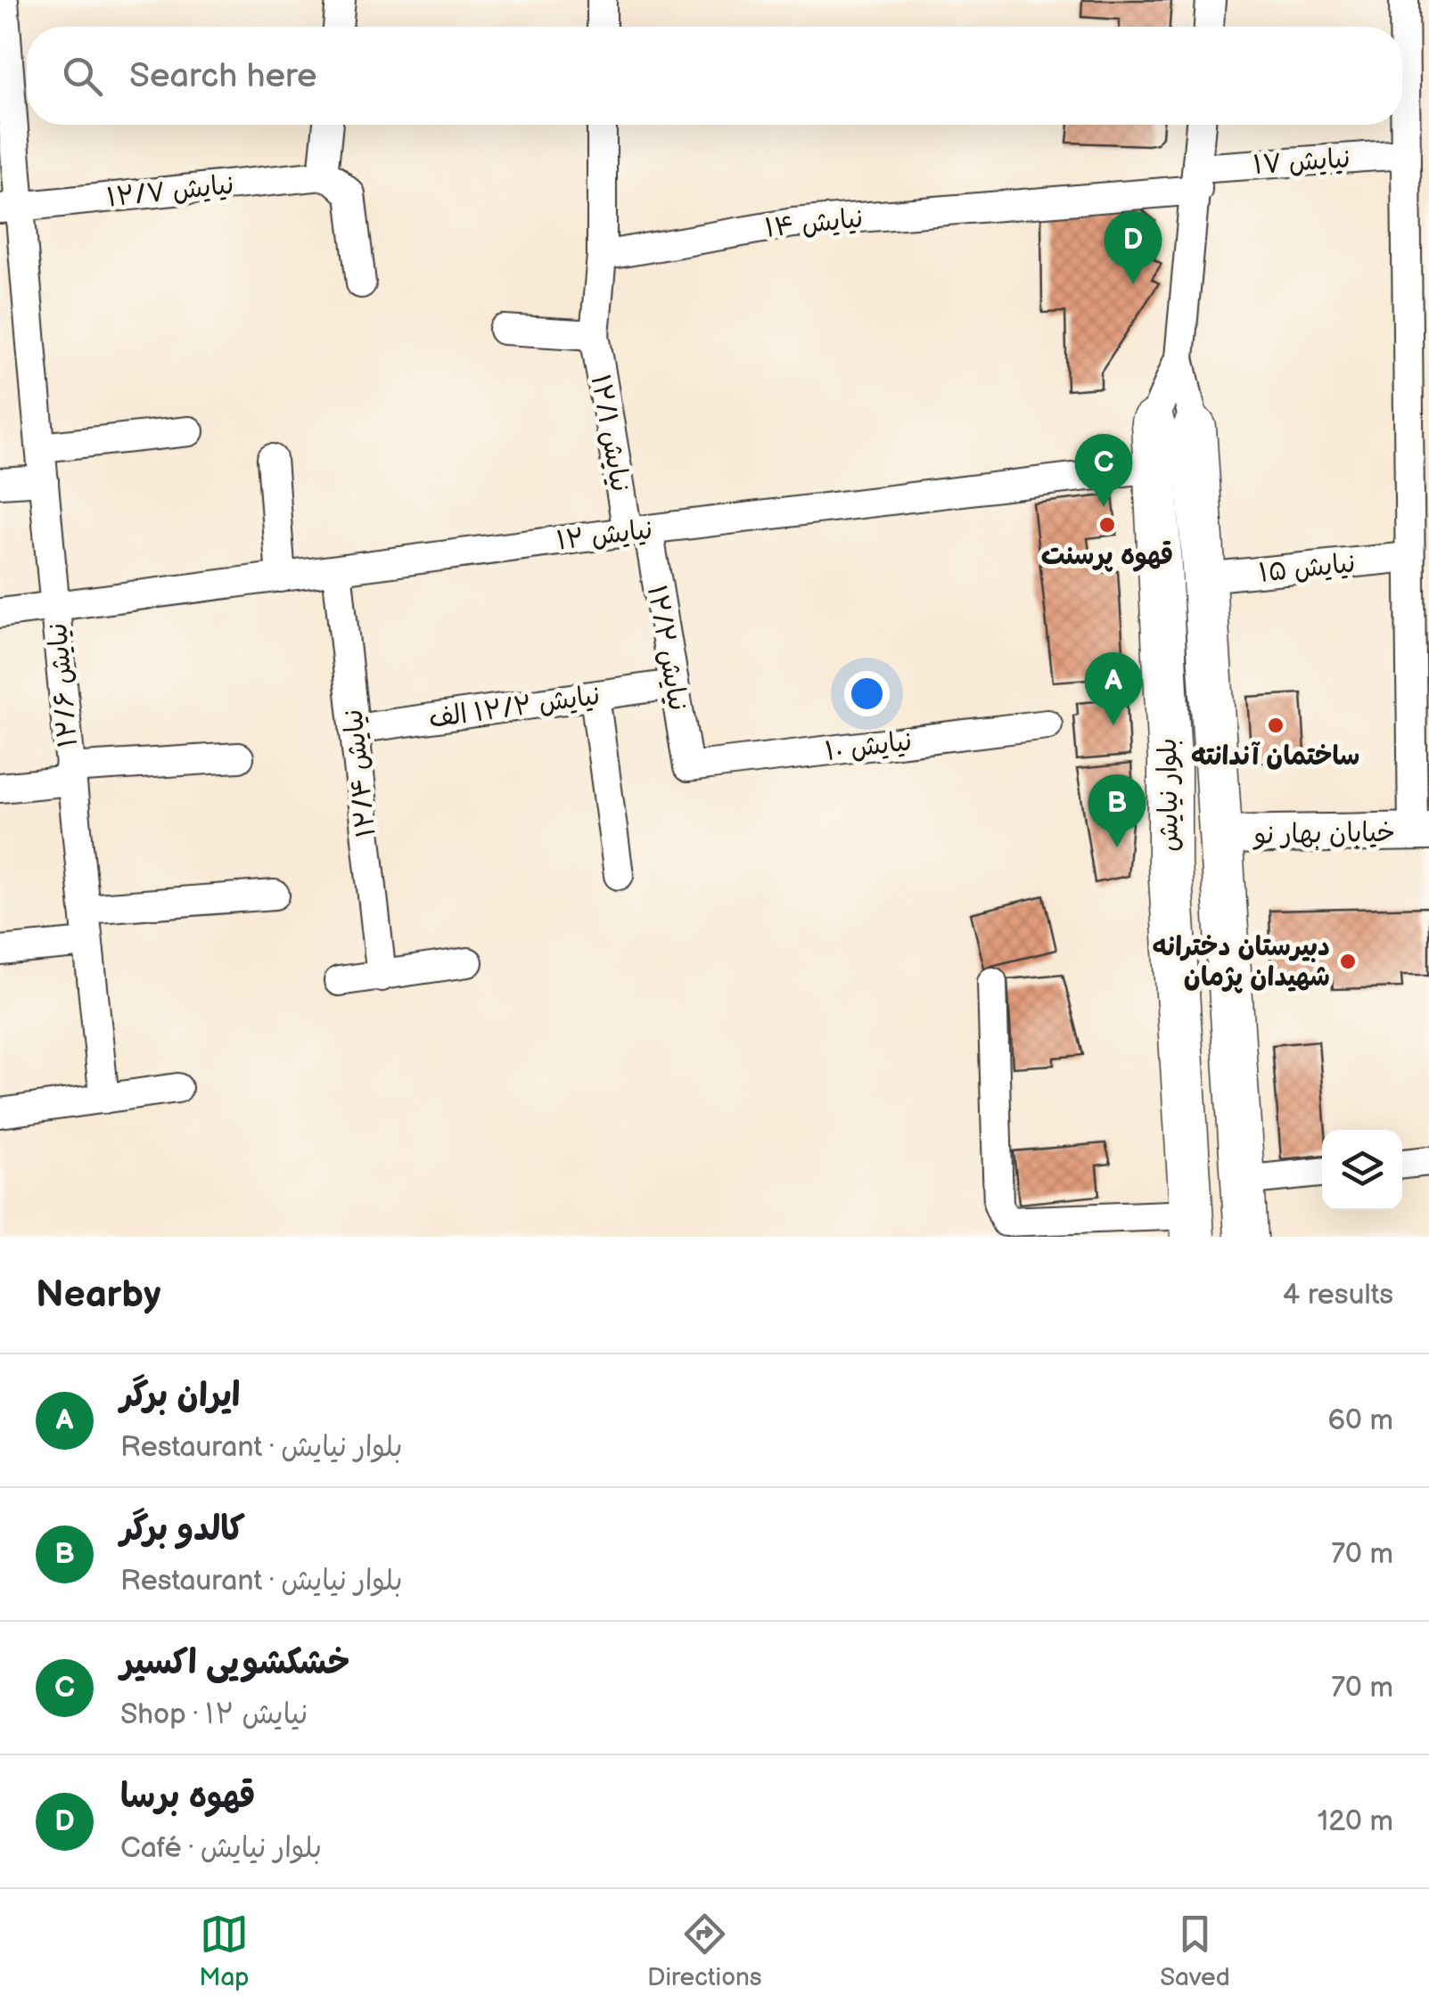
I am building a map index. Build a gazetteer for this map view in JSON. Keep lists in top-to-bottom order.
{
  "streets": {
    "main road": ["بلوار نیایش"],
    "street": [
      "۱۷ نیایش",
      "۱۲/۷ نیایش",
      "نیایش ۱۴",
      "۱۲/۱ نیایش",
      "نیایش ۱۲",
      "۱۵ نیایش",
      "۱۲/۲ نیایش",
      "۱۲/۶ نیایش",
      "نیایش ۱۲/۲ الف",
      "نیایش ۱۰",
      "۱۲/۴ نیایش",
      "خیابان بهار نو"
    ]
  },
  "crossings": [
    ["۱۷ نیایش", "نیایش ۱۴"],
    ["۱۷ نیایش", "بلوار نیایش"],
    ["۱۲/۷ نیایش", "۱۲/۶ نیایش"],
    ["نیایش ۱۴", "بلوار نیایش"],
    ["۱۲/۱ نیایش", "نیایش ۱۲"],
    ["۱۲/۱ نیایش", "۱۲/۲ نیایش"],
    ["نیایش ۱۲", "۱۲/۲ نیایش"],
    ["نیایش ۱۲", "۱۲/۶ نیایش"],
    ["نیایش ۱۲", "۱۲/۴ نیایش"],
    ["نیایش ۱۲", "بلوار نیایش"],
    ["۱۵ نیایش", "بلوار نیایش"],
    ["۱۲/۲ نیایش", "نیایش ۱۲/۲ الف"],
    ["۱۲/۲ نیایش", "نیایش ۱۰"],
    ["نیایش ۱۲/۲ الف", "۱۲/۴ نیایش"],
    ["بلوار نیایش", "خیابان بهار نو"]
  ],
  "places": ["قهوه پرسنت", "ساختمان آندانته", "دبیرستان دخترانه شهیدان پژمان"],
  "page": {
    "search": "Search here",
    "pins": [
      "D",
      "C",
      "A",
      "B"
    ],
    "heading": ["Nearby", "4 results"],
    "list": [
      {
        "mark": "A",
        "name": "ایران برگر",
        "note": "Restaurant · بلوار نیایش",
        "value": "60 m"
      },
      {
        "mark": "B",
        "name": "کالدو برگر",
        "note": "Restaurant · بلوار نیایش",
        "value": "70 m"
      },
      {
        "mark": "C",
        "name": "خشکشویی اکسیر",
        "note": "Shop · نیایش ۱۲",
        "value": "70 m"
      },
      {
        "mark": "D",
        "name": "قهوه برسا",
        "note": "Café · بلوار نیایش",
        "value": "120 m"
      }
    ],
    "nav": ["Map", "Directions", "Saved"]
  }
}
